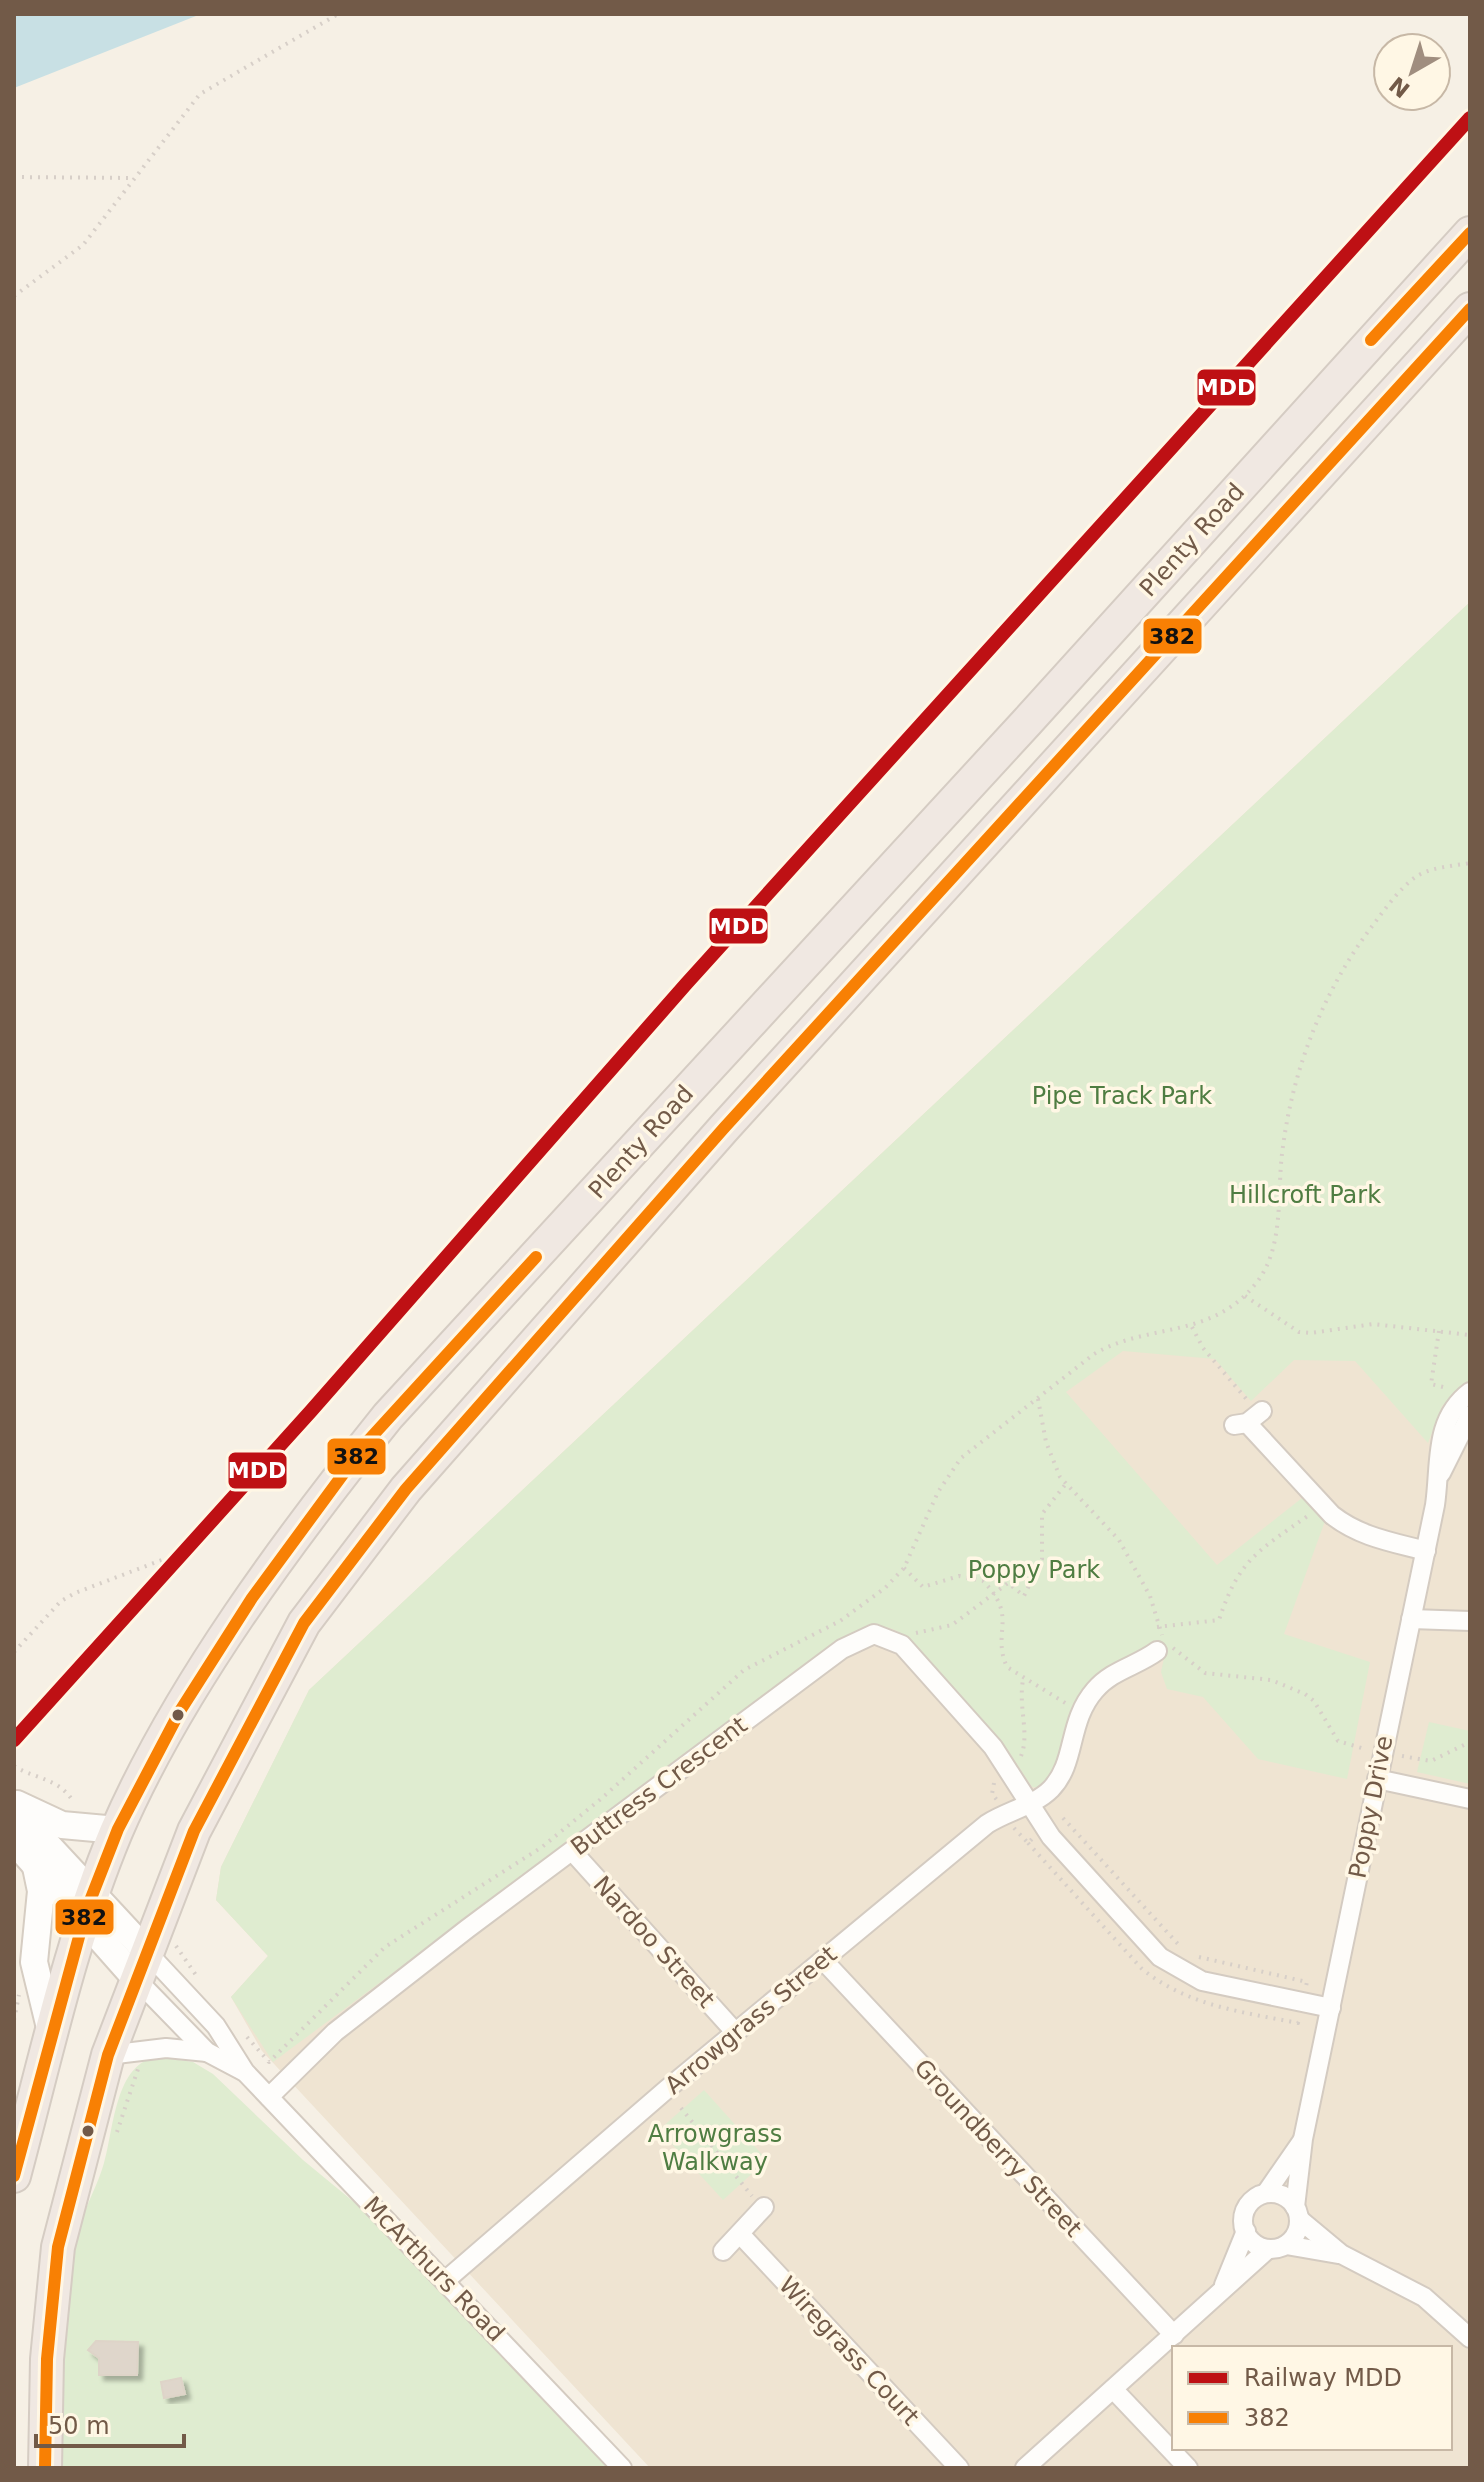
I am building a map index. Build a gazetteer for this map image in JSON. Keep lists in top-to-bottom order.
{
  "streets": {
    "highway": ["Plenty Road"],
    "street": [
      "Buttress Crescent",
      "Poppy Drive",
      "Nardoo Street",
      "Arrowgrass Street",
      "Groundberry Street",
      "McArthurs Road",
      "Wiregrass Court"
    ]
  },
  "crossings": [
    ["Plenty Road", "McArthurs Road"],
    ["Buttress Crescent", "Nardoo Street"],
    ["Buttress Crescent", "McArthurs Road"],
    ["Nardoo Street", "Arrowgrass Street"],
    ["Arrowgrass Street", "Groundberry Street"],
    ["Arrowgrass Street", "McArthurs Road"]
  ],
  "parks": [
    "Pipe Track Park",
    "Hillcroft Park",
    "Poppy Park",
    "Arrowgrass Walkway"
  ],
  "lines": ["rail line MDD", "transit line 382"],
  "legend": ["Railway MDD", "382"],
  "scale_bar": "50 m",
  "north": "bottom left"
}
